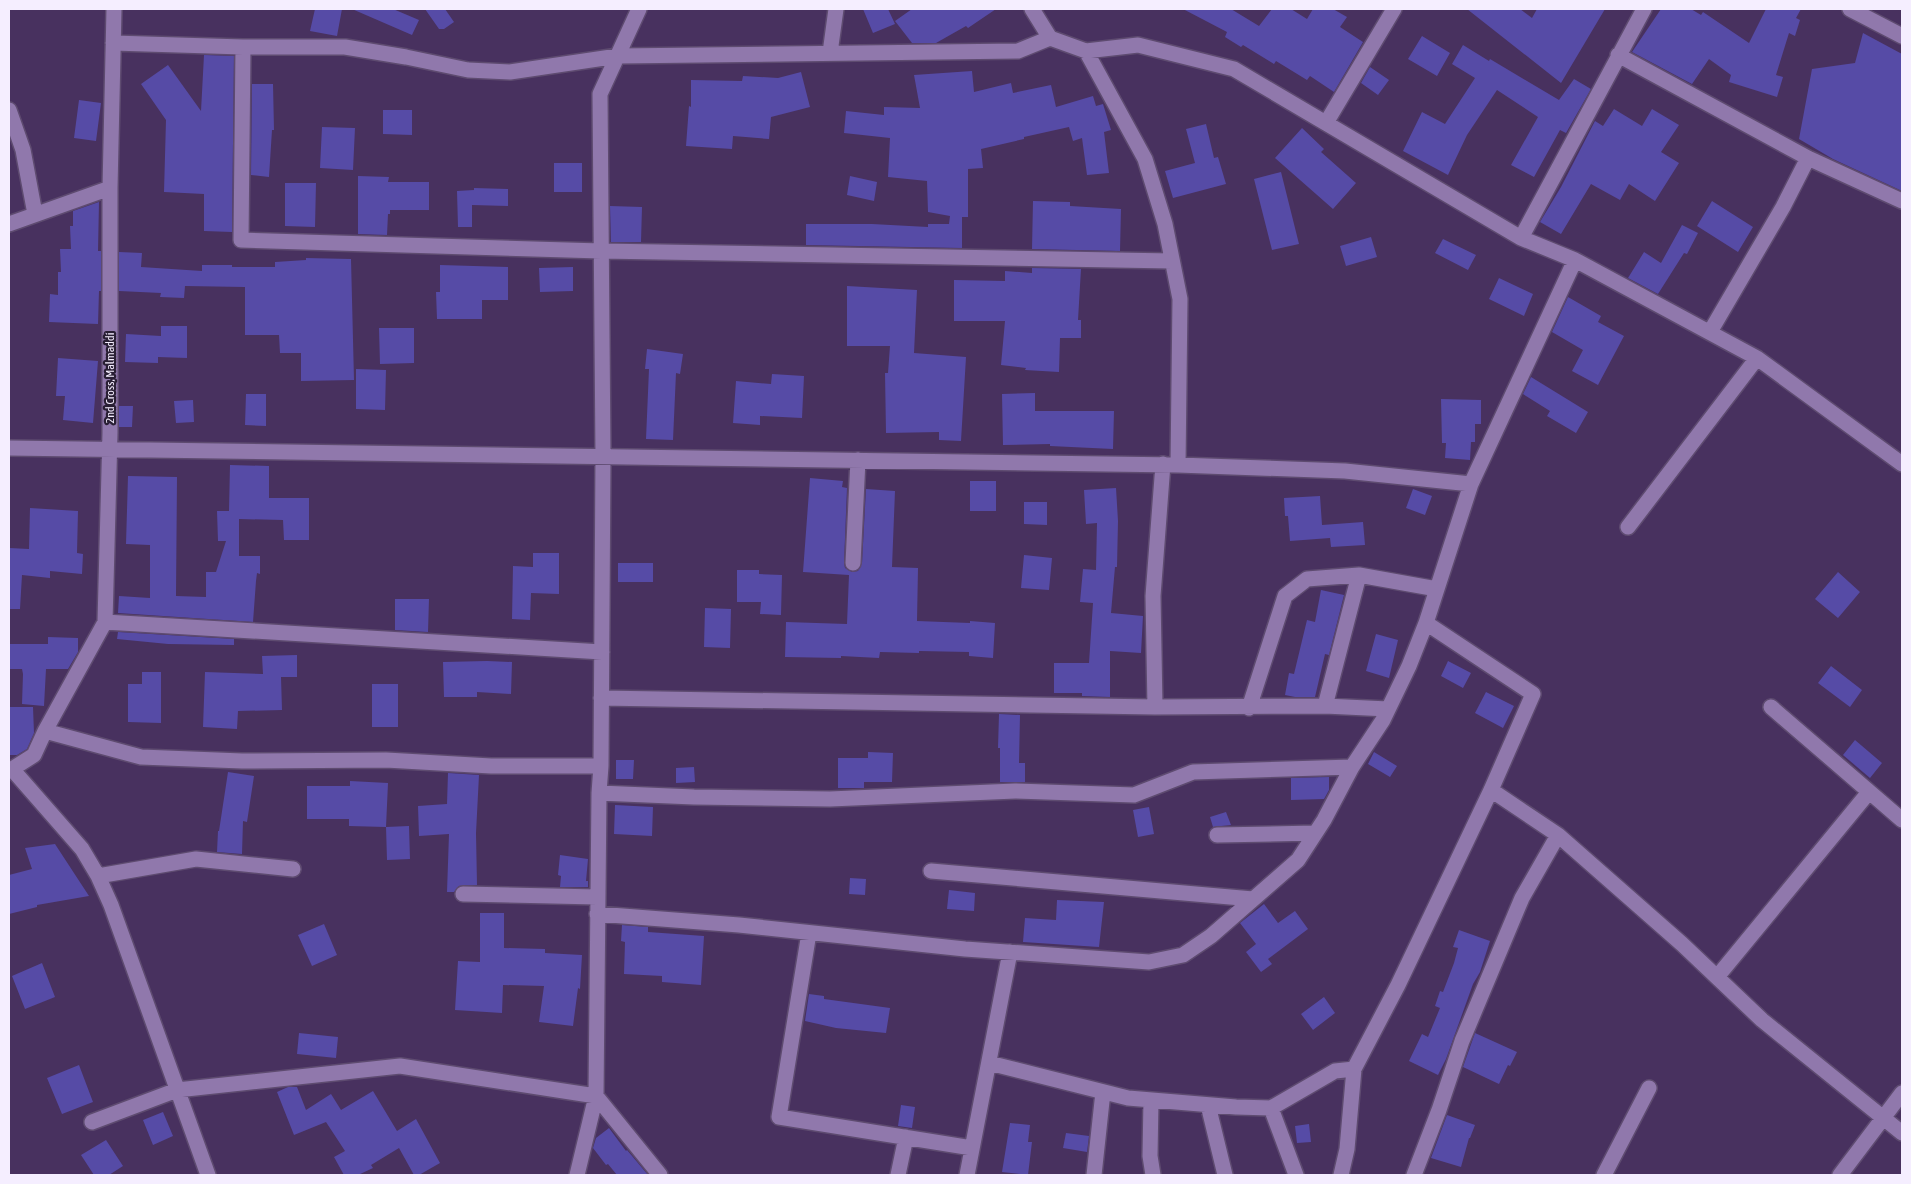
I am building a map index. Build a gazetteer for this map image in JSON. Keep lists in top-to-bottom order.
{
  "streets": {
    "street": ["2nd Cross, Malmaddi"]
  }
}
